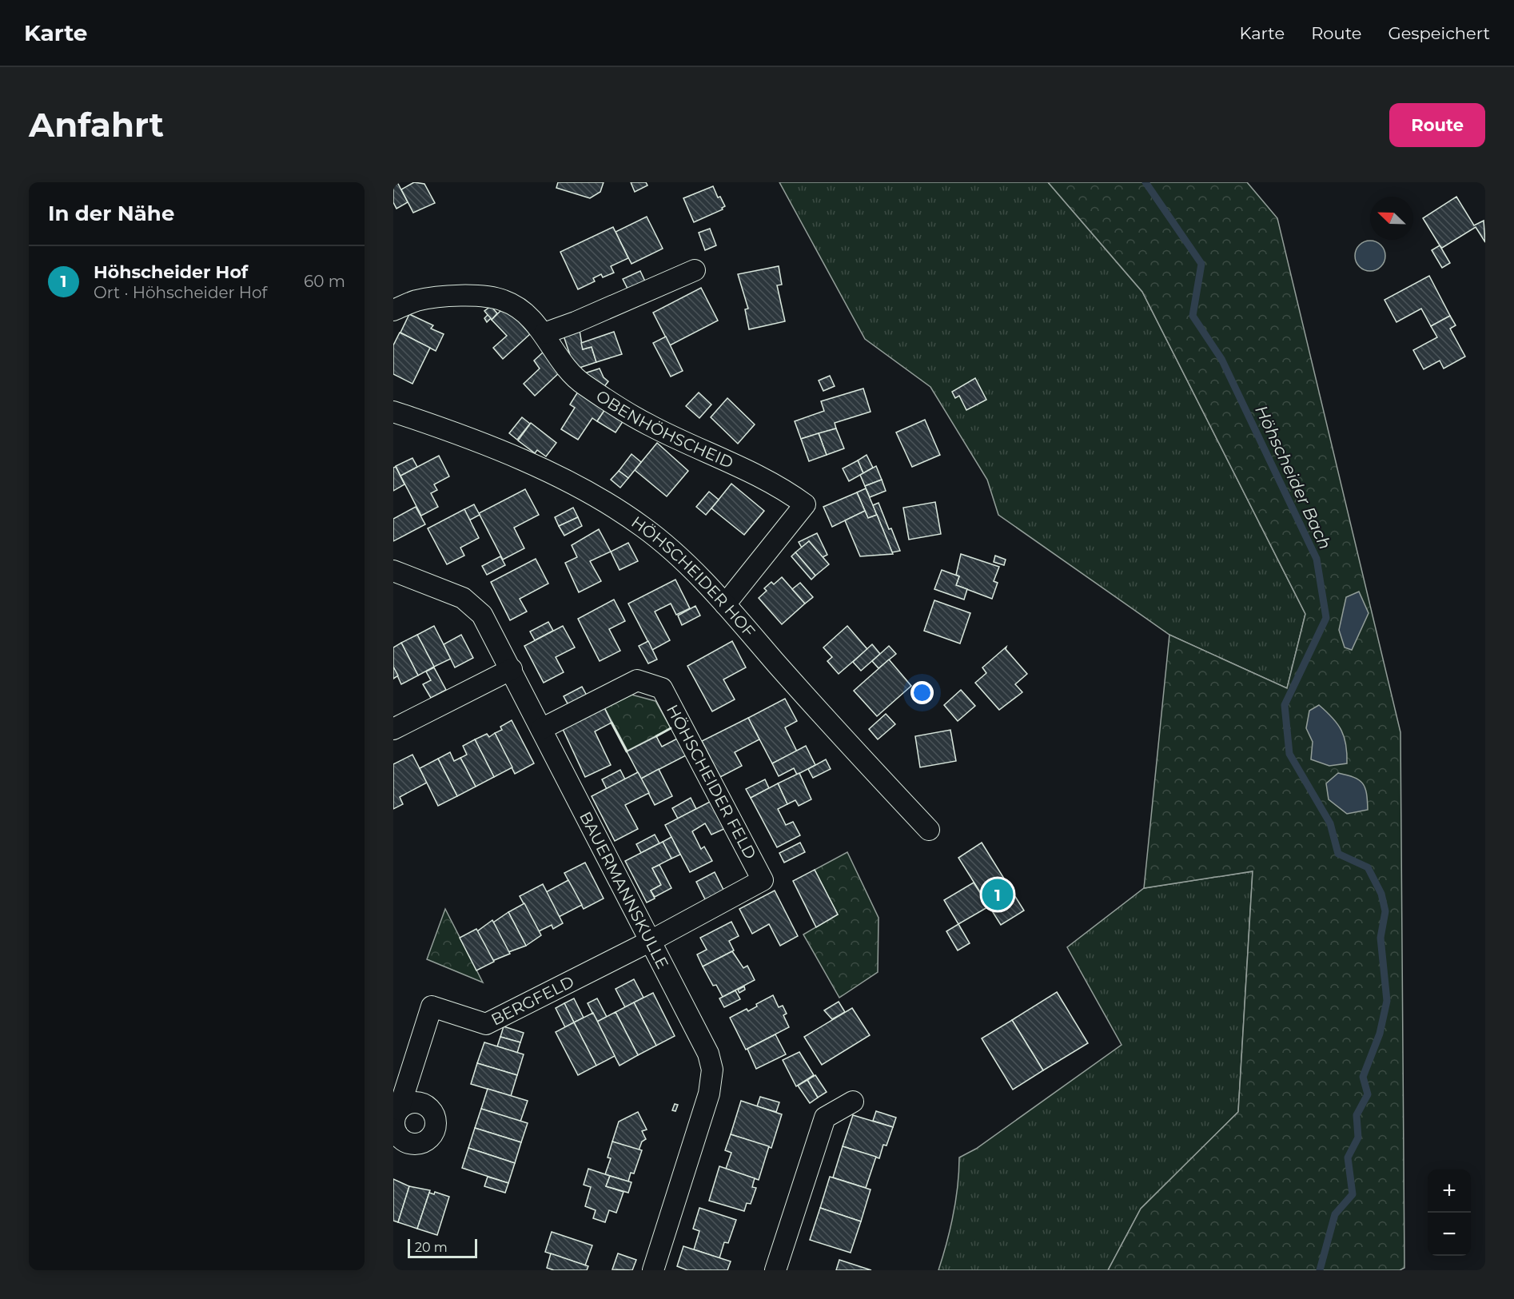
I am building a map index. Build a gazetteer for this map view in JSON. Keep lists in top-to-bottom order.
{
  "streets": {
    "street": [
      "OBENHÖHSCHEID",
      "HÖHSCHEIDER HOF",
      "HÖHSCHEIDER FELD",
      "BAUERMANNSKULLE",
      "BERGFELD"
    ]
  },
  "crossings": [
    ["OBENHÖHSCHEID", "HÖHSCHEIDER HOF"],
    ["HÖHSCHEIDER FELD", "BAUERMANNSKULLE"],
    ["HÖHSCHEIDER FELD", "BERGFELD"],
    ["BAUERMANNSKULLE", "BERGFELD"]
  ],
  "water": ["Höhscheider Bach"],
  "scale_bar": "20 m",
  "north": "top left",
  "page": {
    "header": "Karte",
    "nav": ["Karte", "Route", "Gespeichert"],
    "buttons": "Route",
    "title": "Anfahrt",
    "heading": "In der Nähe",
    "list": [
      {
        "mark": "1",
        "name": "Höhscheider Hof",
        "note": "Ort · Höhscheider Hof",
        "value": "60 m"
      }
    ],
    "pins": "1",
    "map_buttons": ["+", "−"],
    "scale": "20 m"
  }
}
